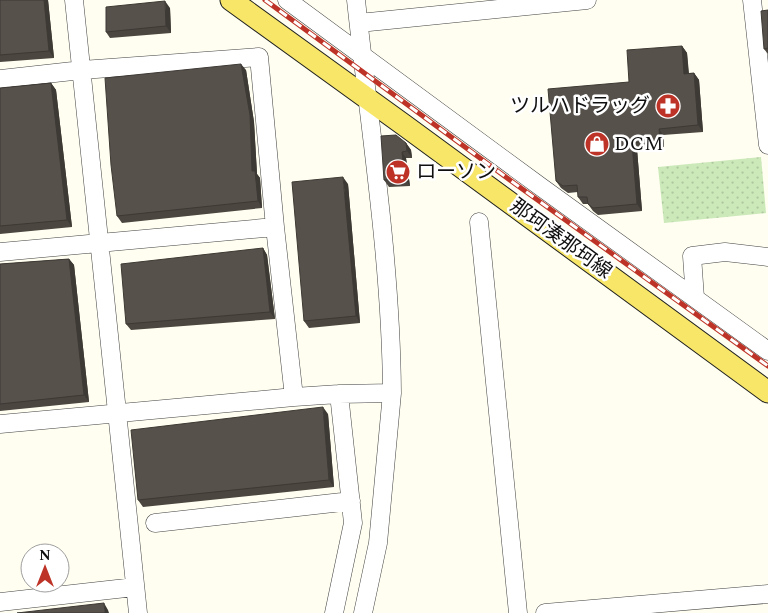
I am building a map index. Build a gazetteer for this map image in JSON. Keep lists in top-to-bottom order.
{
  "streets": {
    "main road": ["那珂湊那珂線"]
  },
  "places": {
    "pharmacy": ["ツルハドラッグ"],
    "shop": ["DCM"],
    "supermarket": ["ローソン"]
  },
  "north": "top"
}
